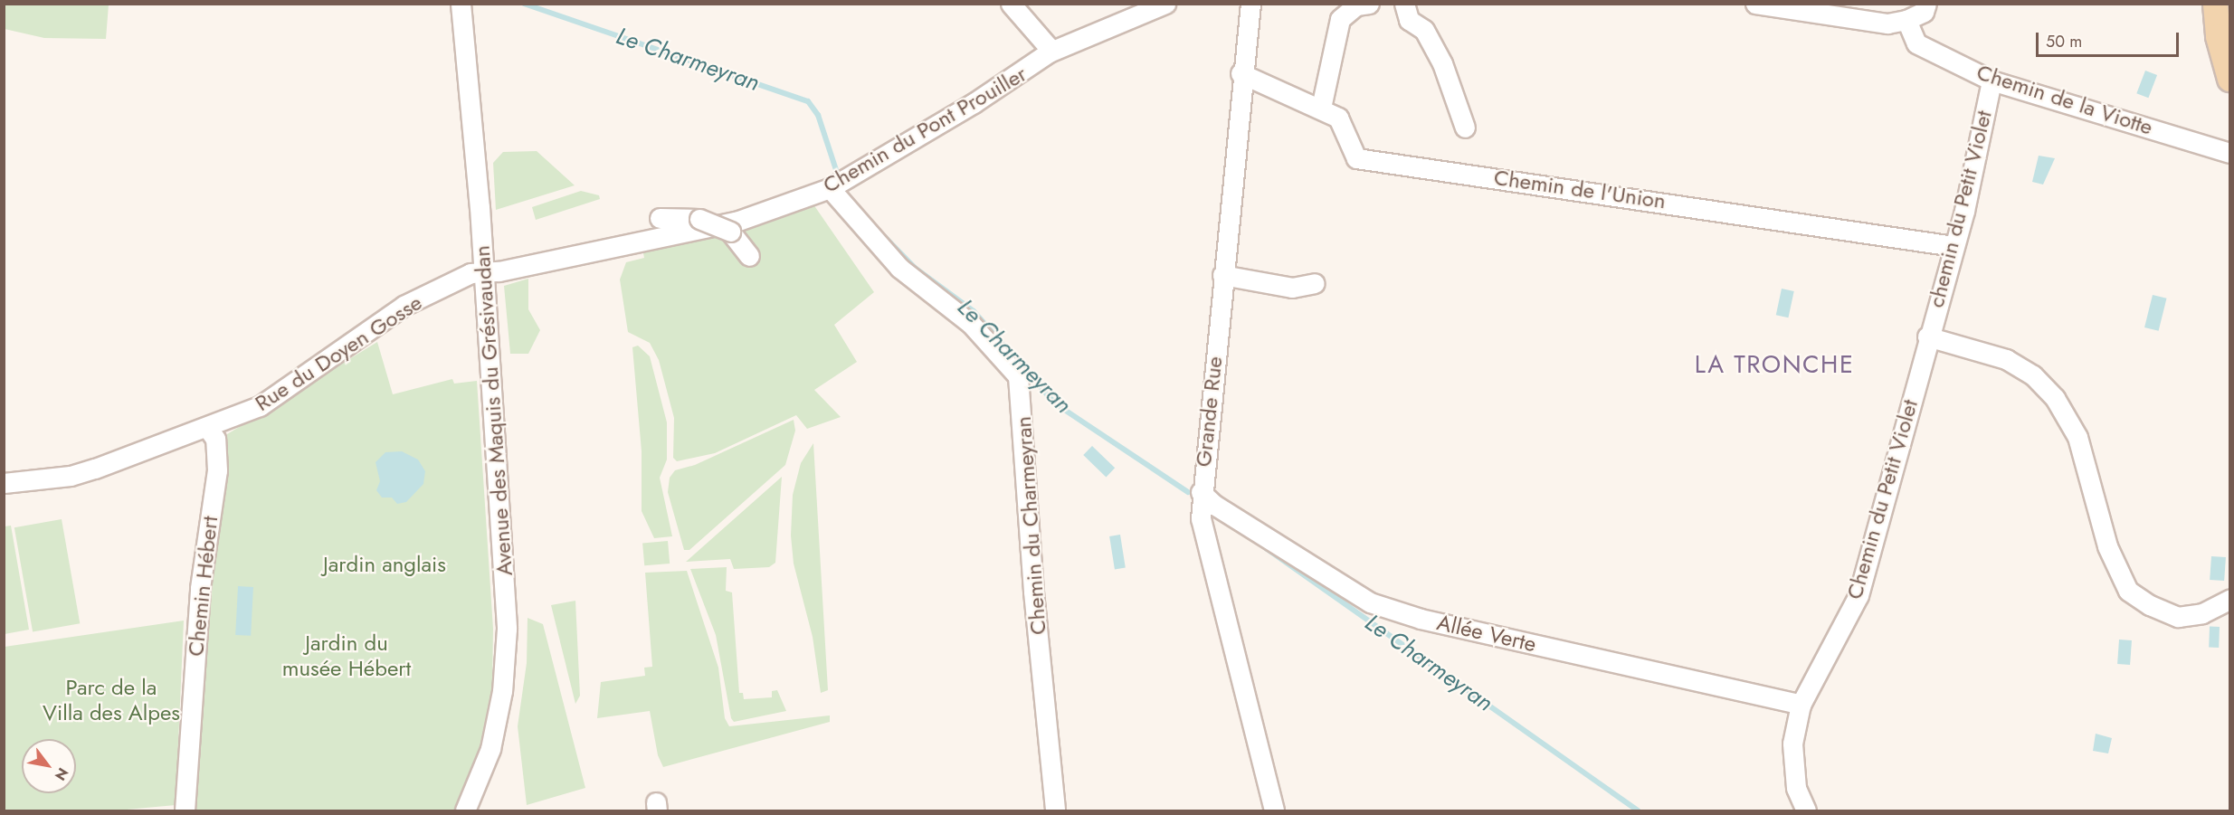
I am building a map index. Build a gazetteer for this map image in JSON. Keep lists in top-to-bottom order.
{
  "streets": {
    "street": [
      "Chemin de la Viotte",
      "Chemin du Pont Prouiller",
      "Chemin de l'Union",
      "chemin du Petit Violet",
      "Rue du Doyen Gosse",
      "Avenue des Maquis du Grésivaudan",
      "Grande Rue",
      "Chemin du Petit Violet",
      "Chemin du Charmeyran",
      "Chemin Hébert",
      "Allée Verte"
    ]
  },
  "crossings": [
    ["Chemin de la Viotte", "chemin du Petit Violet"],
    ["Chemin du Pont Prouiller", "Rue du Doyen Gosse"],
    ["Chemin du Pont Prouiller", "Avenue des Maquis du Grésivaudan"],
    ["Chemin du Pont Prouiller", "Chemin du Charmeyran"],
    ["Chemin de l'Union", "chemin du Petit Violet"],
    ["Chemin de l'Union", "Grande Rue"],
    ["chemin du Petit Violet", "Chemin du Petit Violet"],
    ["Rue du Doyen Gosse", "Avenue des Maquis du Grésivaudan"],
    ["Rue du Doyen Gosse", "Chemin Hébert"],
    ["Grande Rue", "Allée Verte"],
    ["Chemin du Petit Violet", "Allée Verte"]
  ],
  "districts": ["LA TRONCHE"],
  "water": ["Le Charmeyran"],
  "parks": ["Jardin anglais", "Jardin du musée Hébert", "Parc de la Villa des Alpes"],
  "scale_bar": "50 m",
  "north": "bottom right"
}
